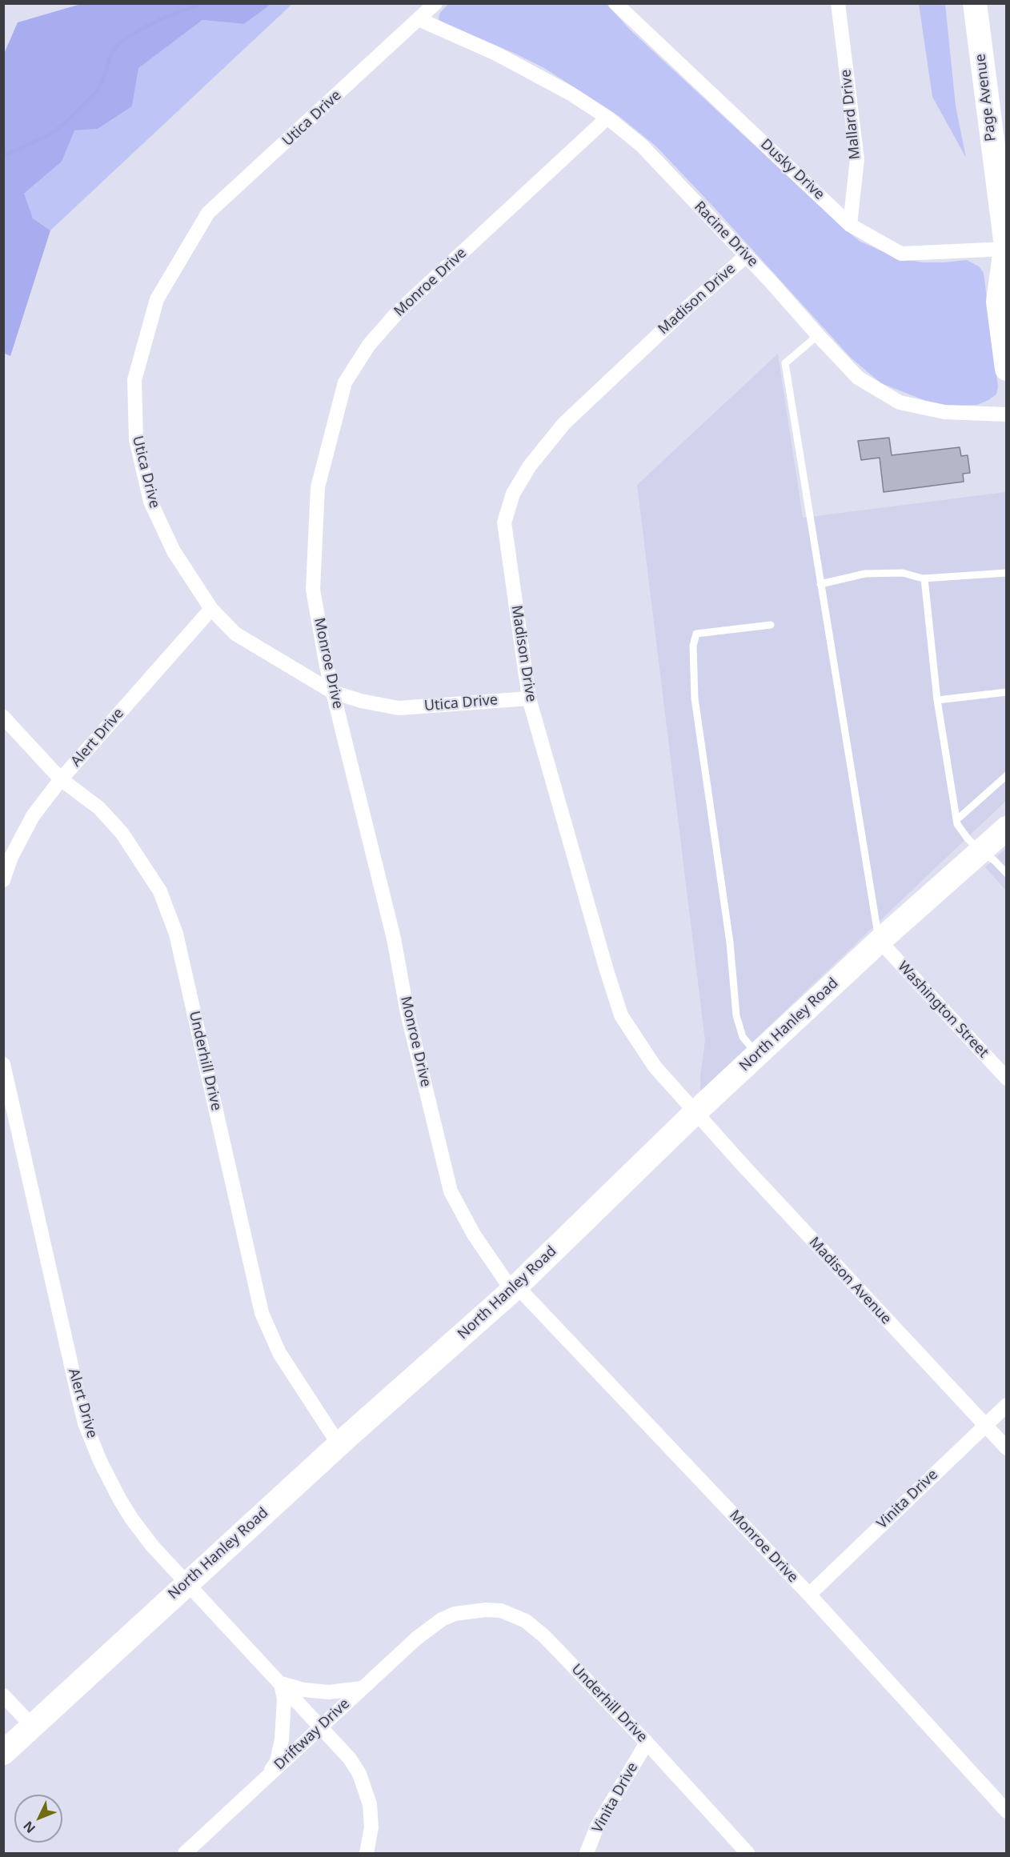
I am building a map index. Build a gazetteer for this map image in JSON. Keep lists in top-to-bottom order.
{
  "streets": {
    "main road": ["Page Avenue", "North Hanley Road"],
    "street": [
      "Mallard Drive",
      "Utica Drive",
      "Dusky Drive",
      "Racine Drive",
      "Monroe Drive",
      "Madison Drive",
      "Alert Drive",
      "Washington Street",
      "Underhill Drive",
      "Madison Avenue",
      "Vinita Drive",
      "Driftway Drive"
    ]
  },
  "crossings": [
    ["Page Avenue", "Dusky Drive"],
    ["Mallard Drive", "Dusky Drive"],
    ["Utica Drive", "Racine Drive"],
    ["Utica Drive", "Monroe Drive"],
    ["Utica Drive", "Madison Drive"],
    ["Utica Drive", "Alert Drive"],
    ["Racine Drive", "Monroe Drive"],
    ["Racine Drive", "Madison Drive"],
    ["Monroe Drive", "North Hanley Road"],
    ["Monroe Drive", "Vinita Drive"],
    ["Madison Drive", "North Hanley Road"],
    ["Madison Drive", "Madison Avenue"],
    ["Alert Drive", "North Hanley Road"],
    ["Alert Drive", "Underhill Drive"],
    ["Alert Drive", "Driftway Drive"],
    ["Washington Street", "North Hanley Road"],
    ["North Hanley Road", "Underhill Drive"],
    ["North Hanley Road", "Madison Avenue"],
    ["Underhill Drive", "Vinita Drive"],
    ["Underhill Drive", "Driftway Drive"],
    ["Madison Avenue", "Vinita Drive"]
  ],
  "north": "bottom left"
}
